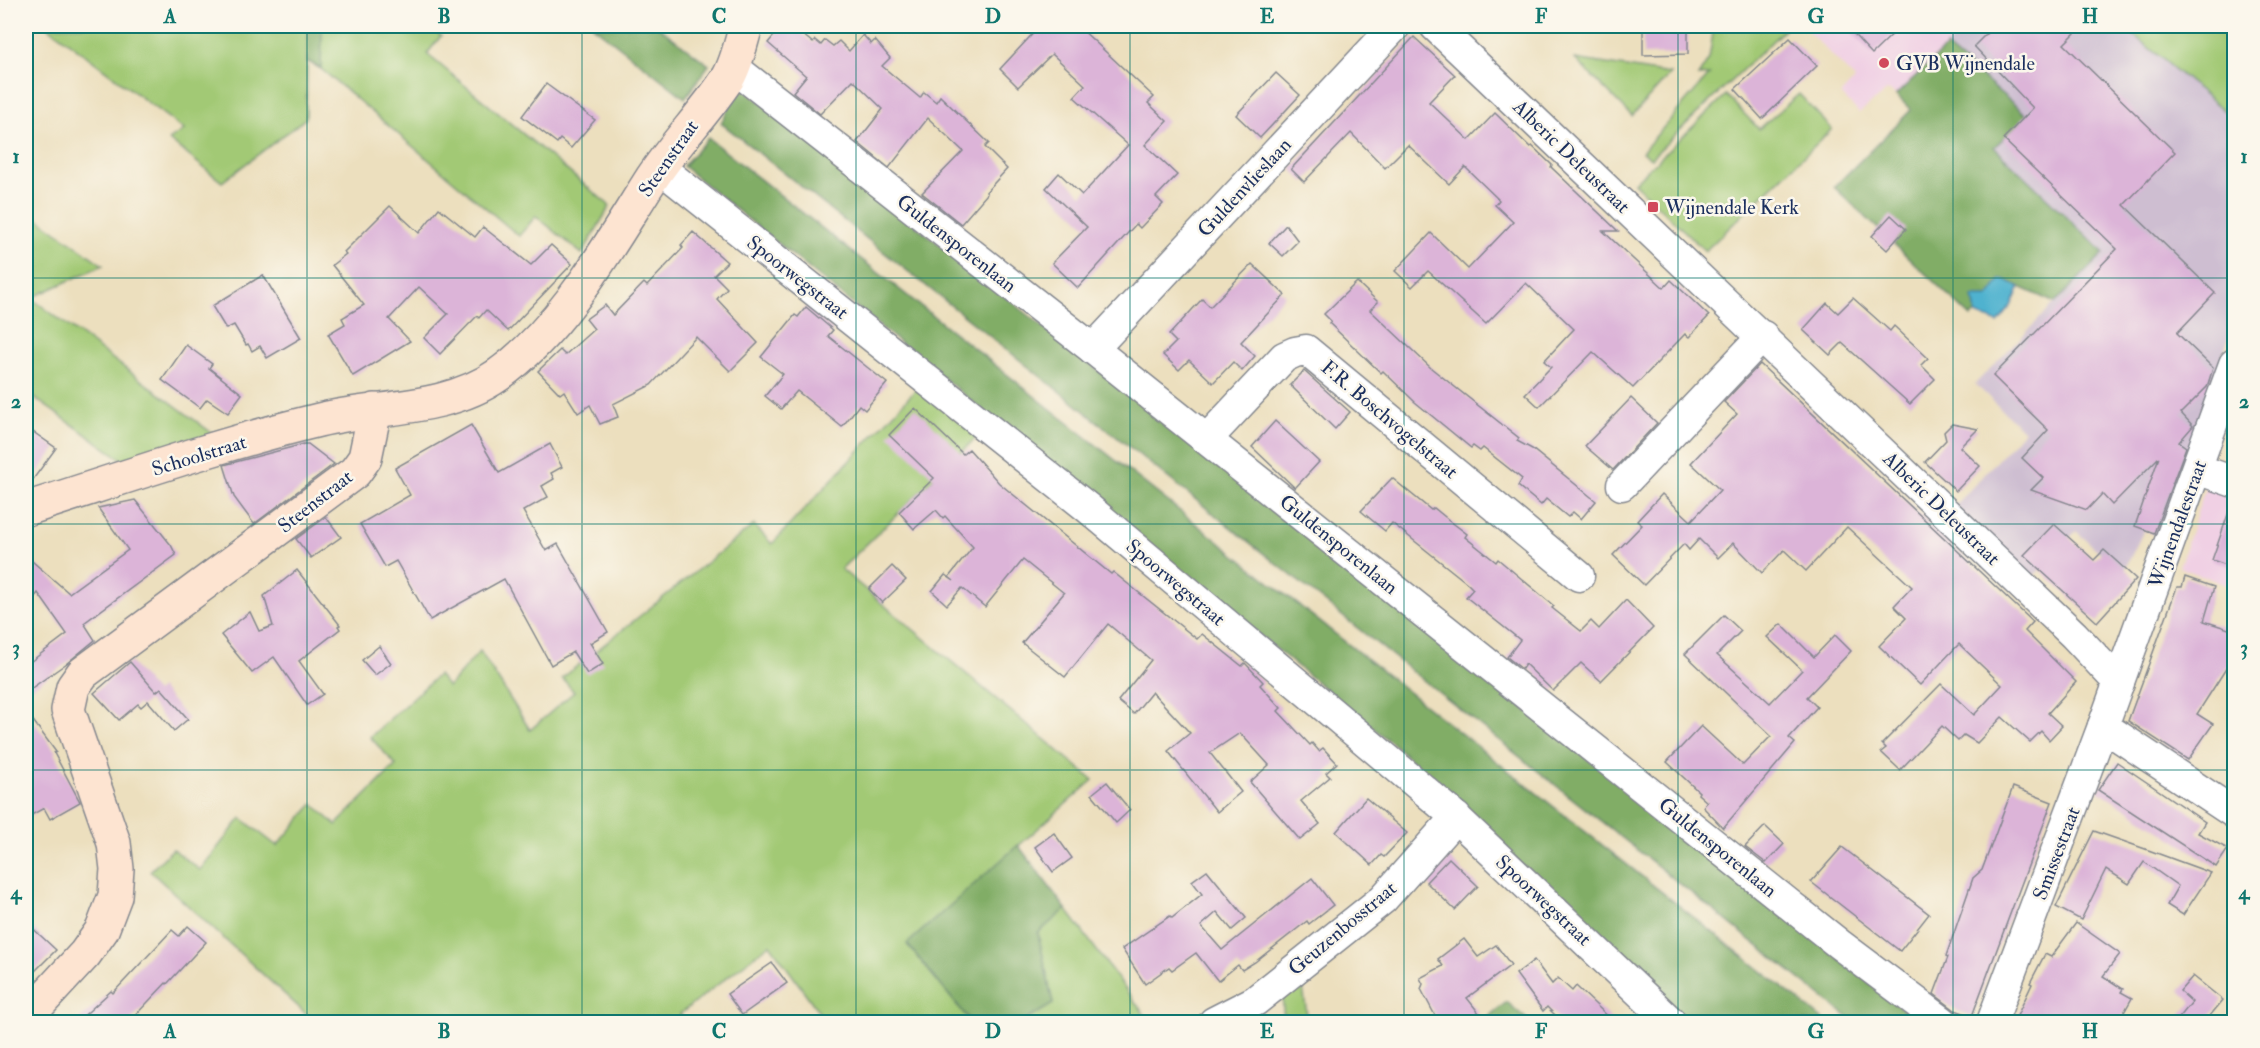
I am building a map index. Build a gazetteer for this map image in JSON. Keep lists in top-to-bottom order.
{
  "streets": {
    "street": [
      "Alberic Deleustraat",
      "Steenstraat",
      "Guldenvlieslaan",
      "Guldensporenlaan",
      "Spoorwegstraat",
      "F.R. Boschvogelstraat",
      "Schoolstraat",
      "Wijnendalestraat",
      "Smissestraat",
      "Geuzenbosstraat"
    ]
  },
  "crossings": [
    ["Alberic Deleustraat", "Wijnendalestraat"],
    ["Alberic Deleustraat", "Smissestraat"],
    ["Steenstraat", "Guldensporenlaan"],
    ["Steenstraat", "Spoorwegstraat"],
    ["Steenstraat", "Schoolstraat"],
    ["Guldenvlieslaan", "Guldensporenlaan"],
    ["Guldensporenlaan", "F.R. Boschvogelstraat"],
    ["Spoorwegstraat", "Geuzenbosstraat"],
    ["Wijnendalestraat", "Smissestraat"]
  ],
  "places": {
    "other": ["GVB Wijnendale"],
    "transit": ["Wijnendale Kerk"]
  },
  "grid": {
    "columns": [
      "A",
      "B",
      "C",
      "D",
      "E",
      "F",
      "G",
      "H"
    ],
    "rows": [
      "1",
      "2",
      "3",
      "4"
    ]
  }
}
